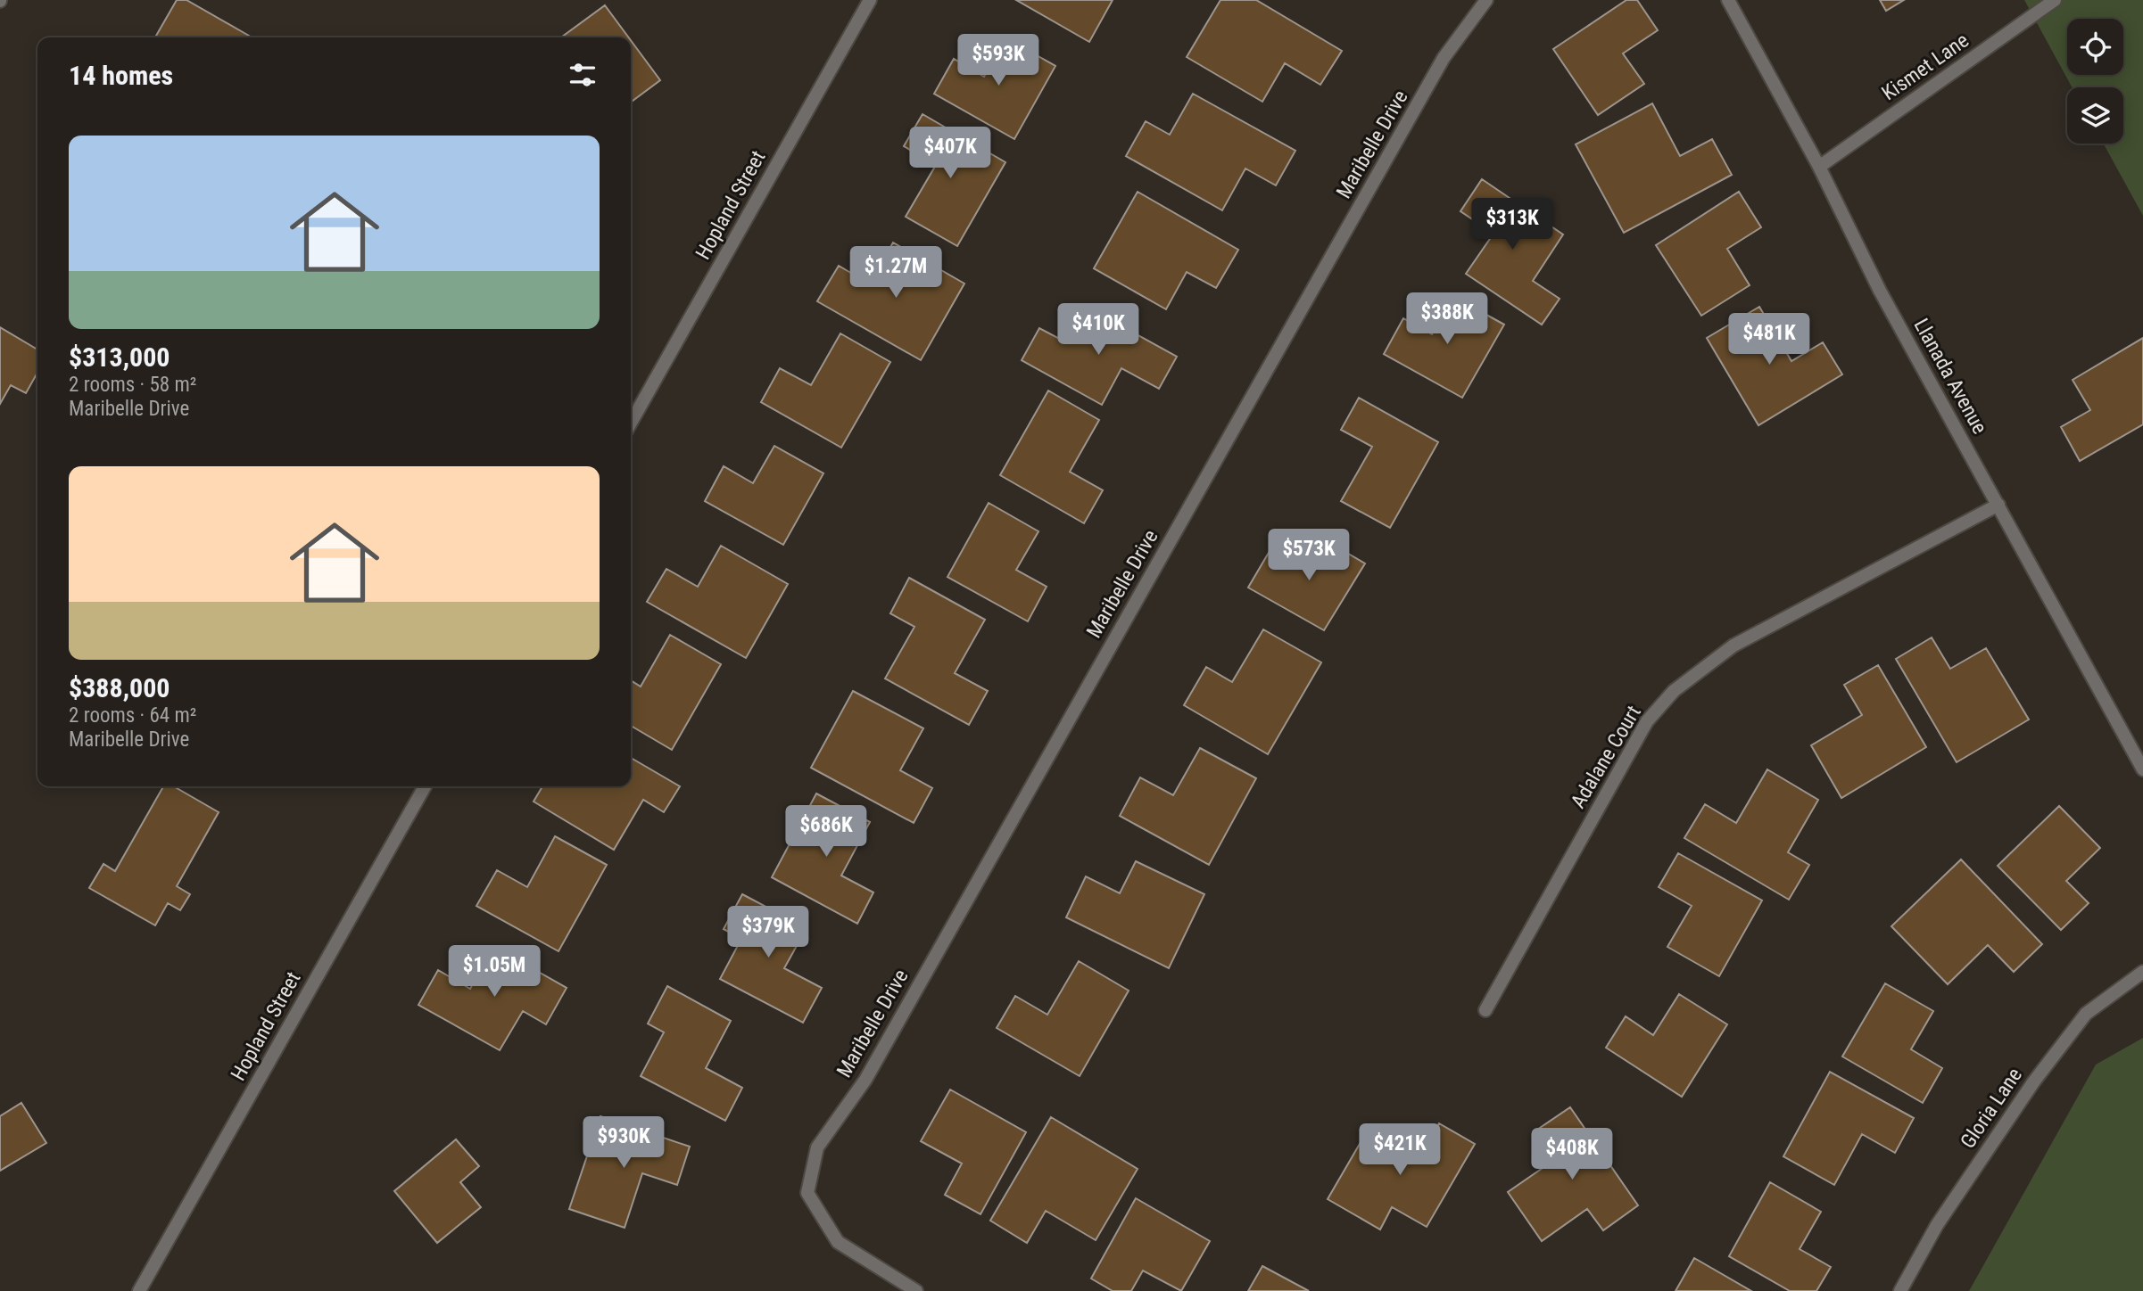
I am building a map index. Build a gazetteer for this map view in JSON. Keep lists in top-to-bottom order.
{
  "streets": {
    "street": [
      "Kismet Lane",
      "Maribelle Drive",
      "Hopland Street",
      "Llanada Avenue",
      "Adalane Court",
      "Gloria Lane"
    ]
  },
  "crossings": [
    ["Kismet Lane", "Llanada Avenue"],
    ["Llanada Avenue", "Adalane Court"]
  ],
  "page": {
    "price": [
      "$593K",
      "$407K",
      "$313K",
      "$1.27M",
      "$388K",
      "$410K",
      "$481K",
      "$573K",
      "$686K",
      "$379K",
      "$1.05M",
      "$930K",
      "$421K",
      "$408K"
    ],
    "heading": "14 homes",
    "list": [
      {
        "name": "$313,000",
        "note": "2 rooms · 58 m² · Maribelle Drive"
      },
      {
        "name": "$388,000",
        "note": "2 rooms · 64 m² · Maribelle Drive"
      }
    ]
  }
}
